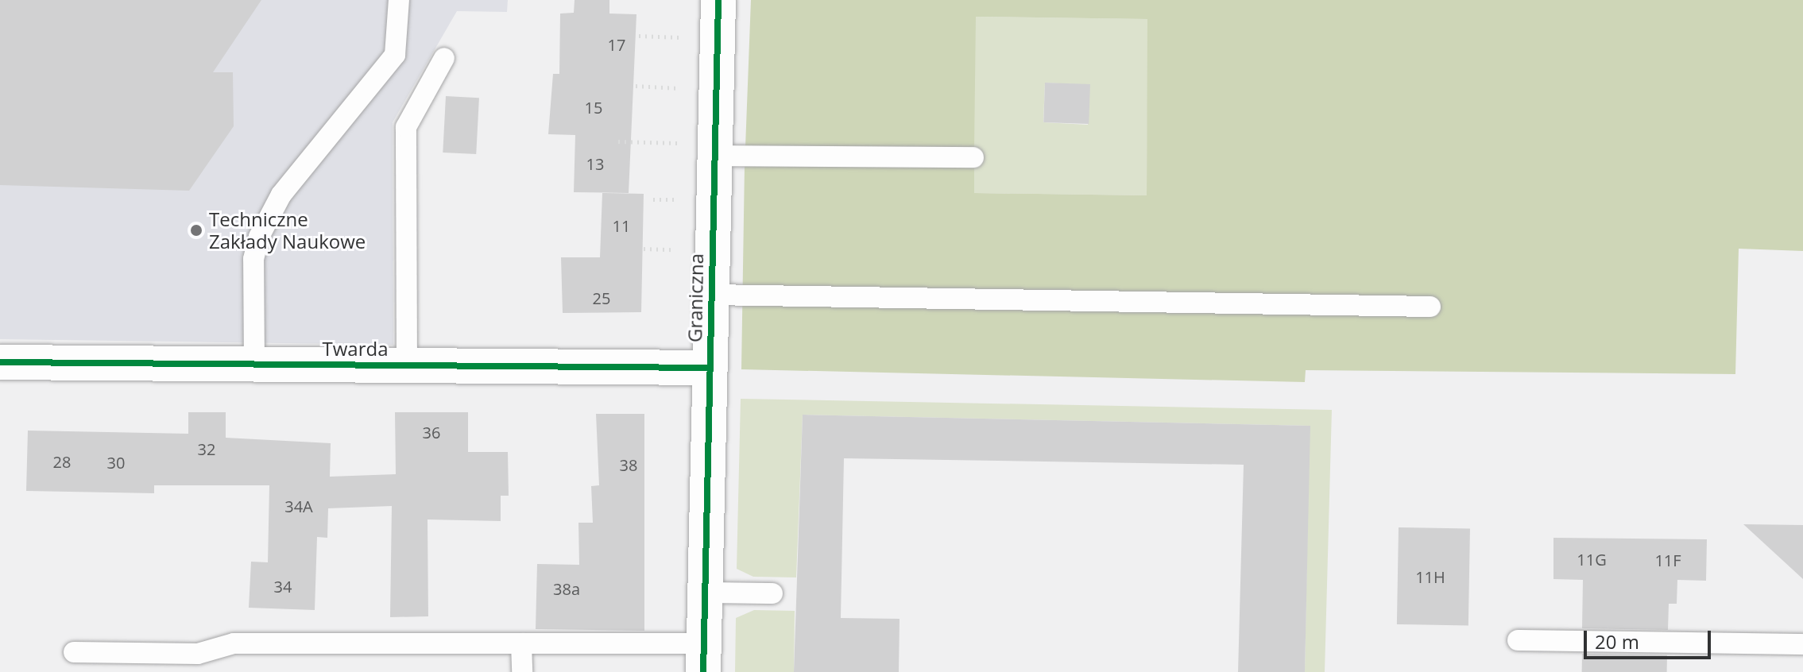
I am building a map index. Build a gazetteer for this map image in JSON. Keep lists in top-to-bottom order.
{
  "streets": {
    "street": ["Graniczna", "Twarda"]
  },
  "crossings": [
    ["Graniczna", "Twarda"]
  ],
  "places": ["Techniczne Zakłady Naukowe"],
  "house_numbers": [
    "17",
    "15",
    "13",
    "11",
    "25",
    "36",
    "32",
    "28",
    "30",
    "38",
    "34A",
    "11G",
    "11F",
    "11H",
    "34",
    "38a"
  ],
  "scale_bar": "20 m"
}
